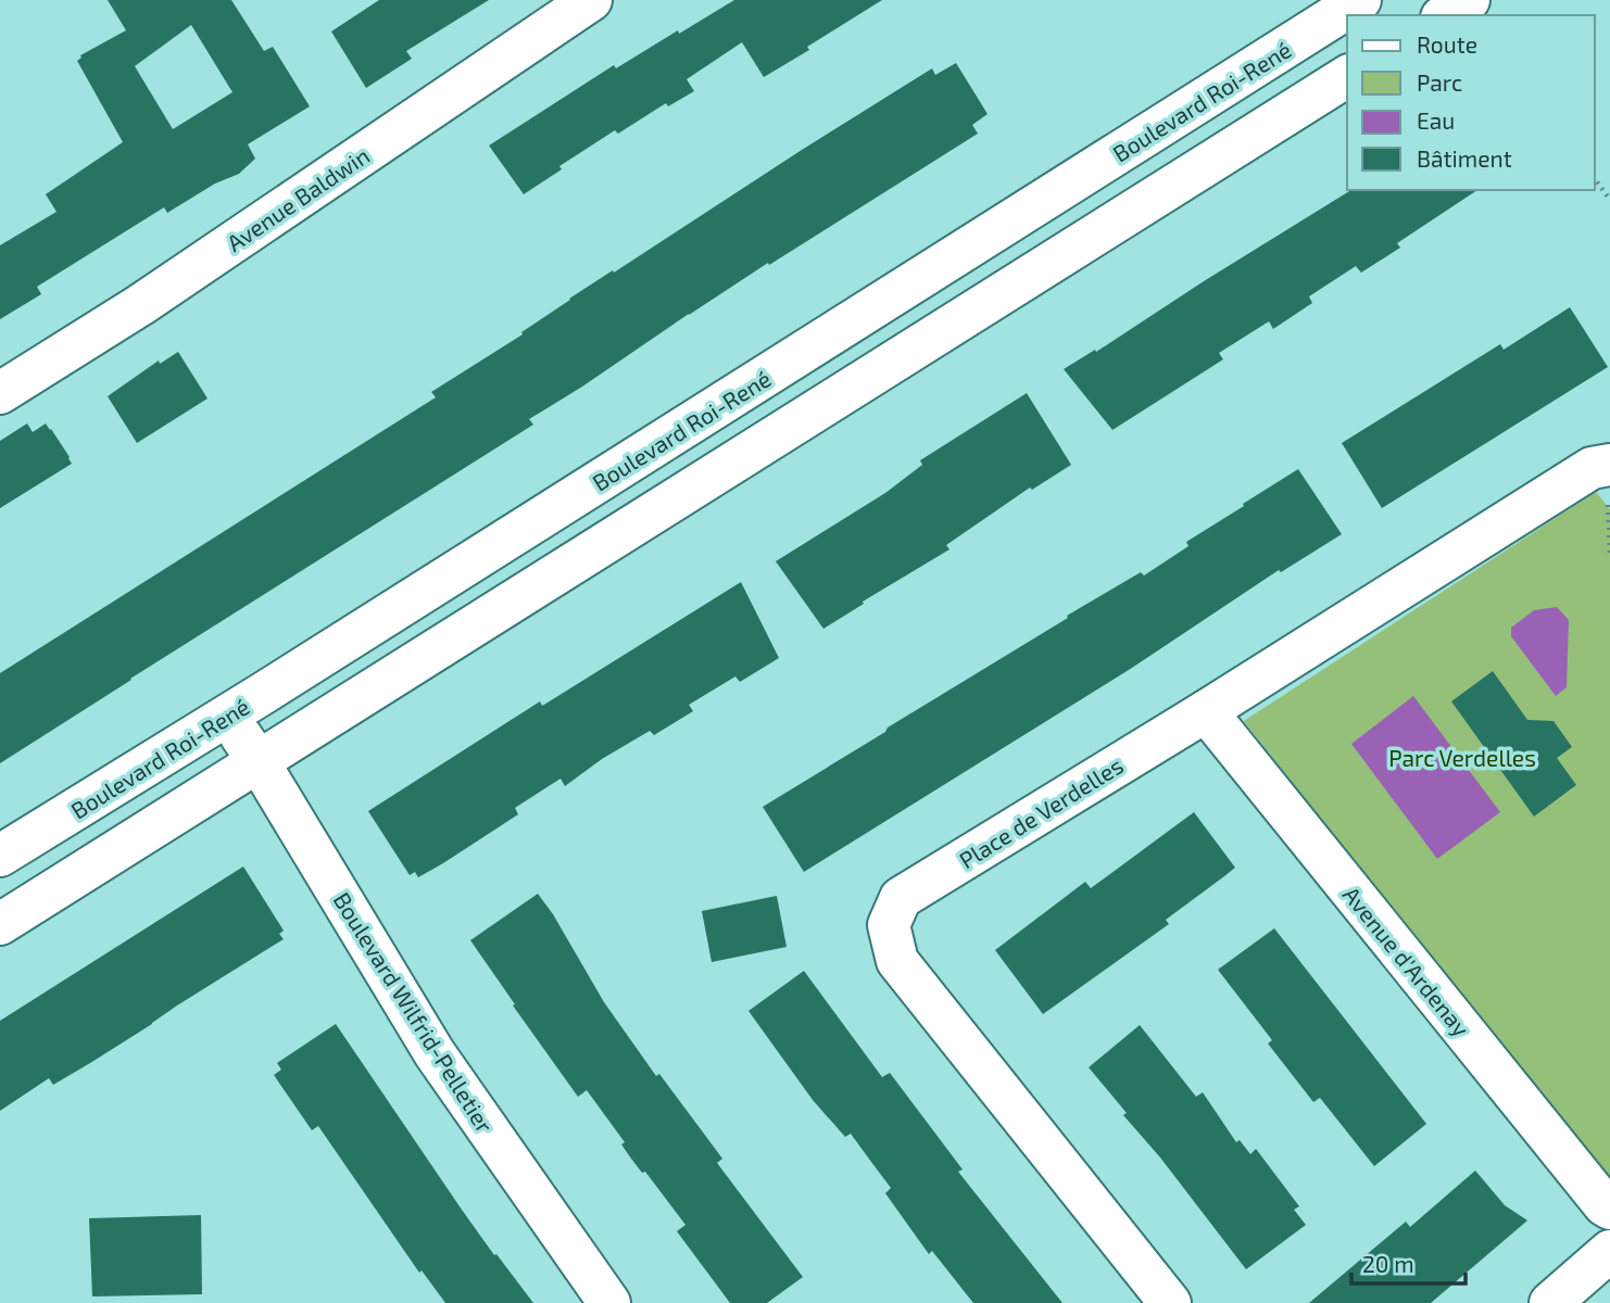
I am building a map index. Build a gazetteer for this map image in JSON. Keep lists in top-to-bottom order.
{
  "streets": {
    "street": [
      "Boulevard Roi-René",
      "Avenue Baldwin",
      "Place de Verdelles",
      "Avenue d'Ardenay",
      "Boulevard Wilfrid-Pelletier"
    ]
  },
  "crossings": [
    ["Boulevard Roi-René", "Boulevard Wilfrid-Pelletier"],
    ["Place de Verdelles", "Avenue d'Ardenay"]
  ],
  "parks": ["Parc Verdelles"],
  "legend": [
    "Route",
    "Parc",
    "Eau",
    "Bâtiment"
  ],
  "scale_bar": "20 m"
}
